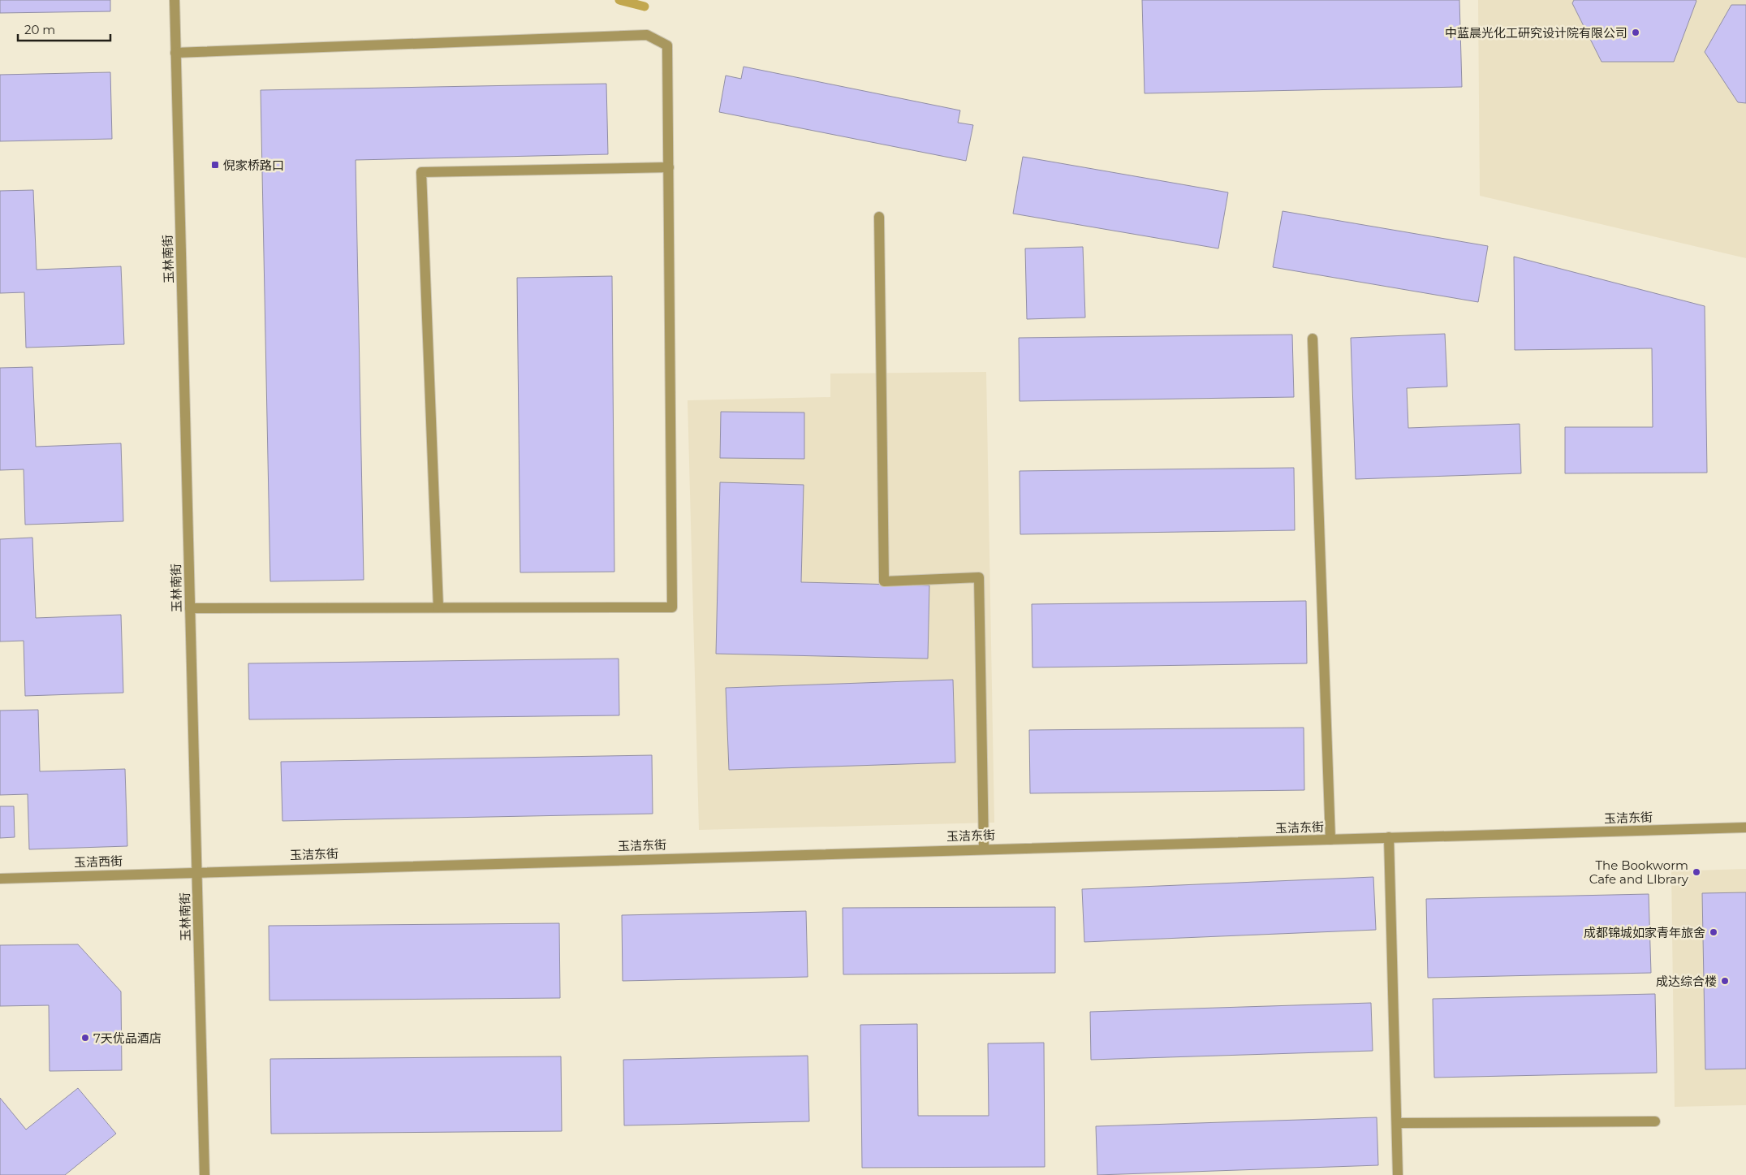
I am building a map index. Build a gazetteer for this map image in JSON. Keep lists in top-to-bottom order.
{
  "streets": {
    "street": ["玉林南街", "玉洁东街", "玉洁西街"]
  },
  "crossings": [
    ["玉林南街", "玉洁东街"],
    ["玉林南街", "玉洁西街"],
    ["玉洁东街", "玉洁西街"]
  ],
  "places": {
    "other": [
      "中蓝晨光化工研究设计院有限公司",
      "The Bookworm Cafe and LIbrary",
      "成都锦城如家青年旅舍",
      "成达综合楼",
      "7天优品酒店"
    ],
    "transit": ["倪家桥路口"]
  },
  "scale_bar": "20 m"
}
